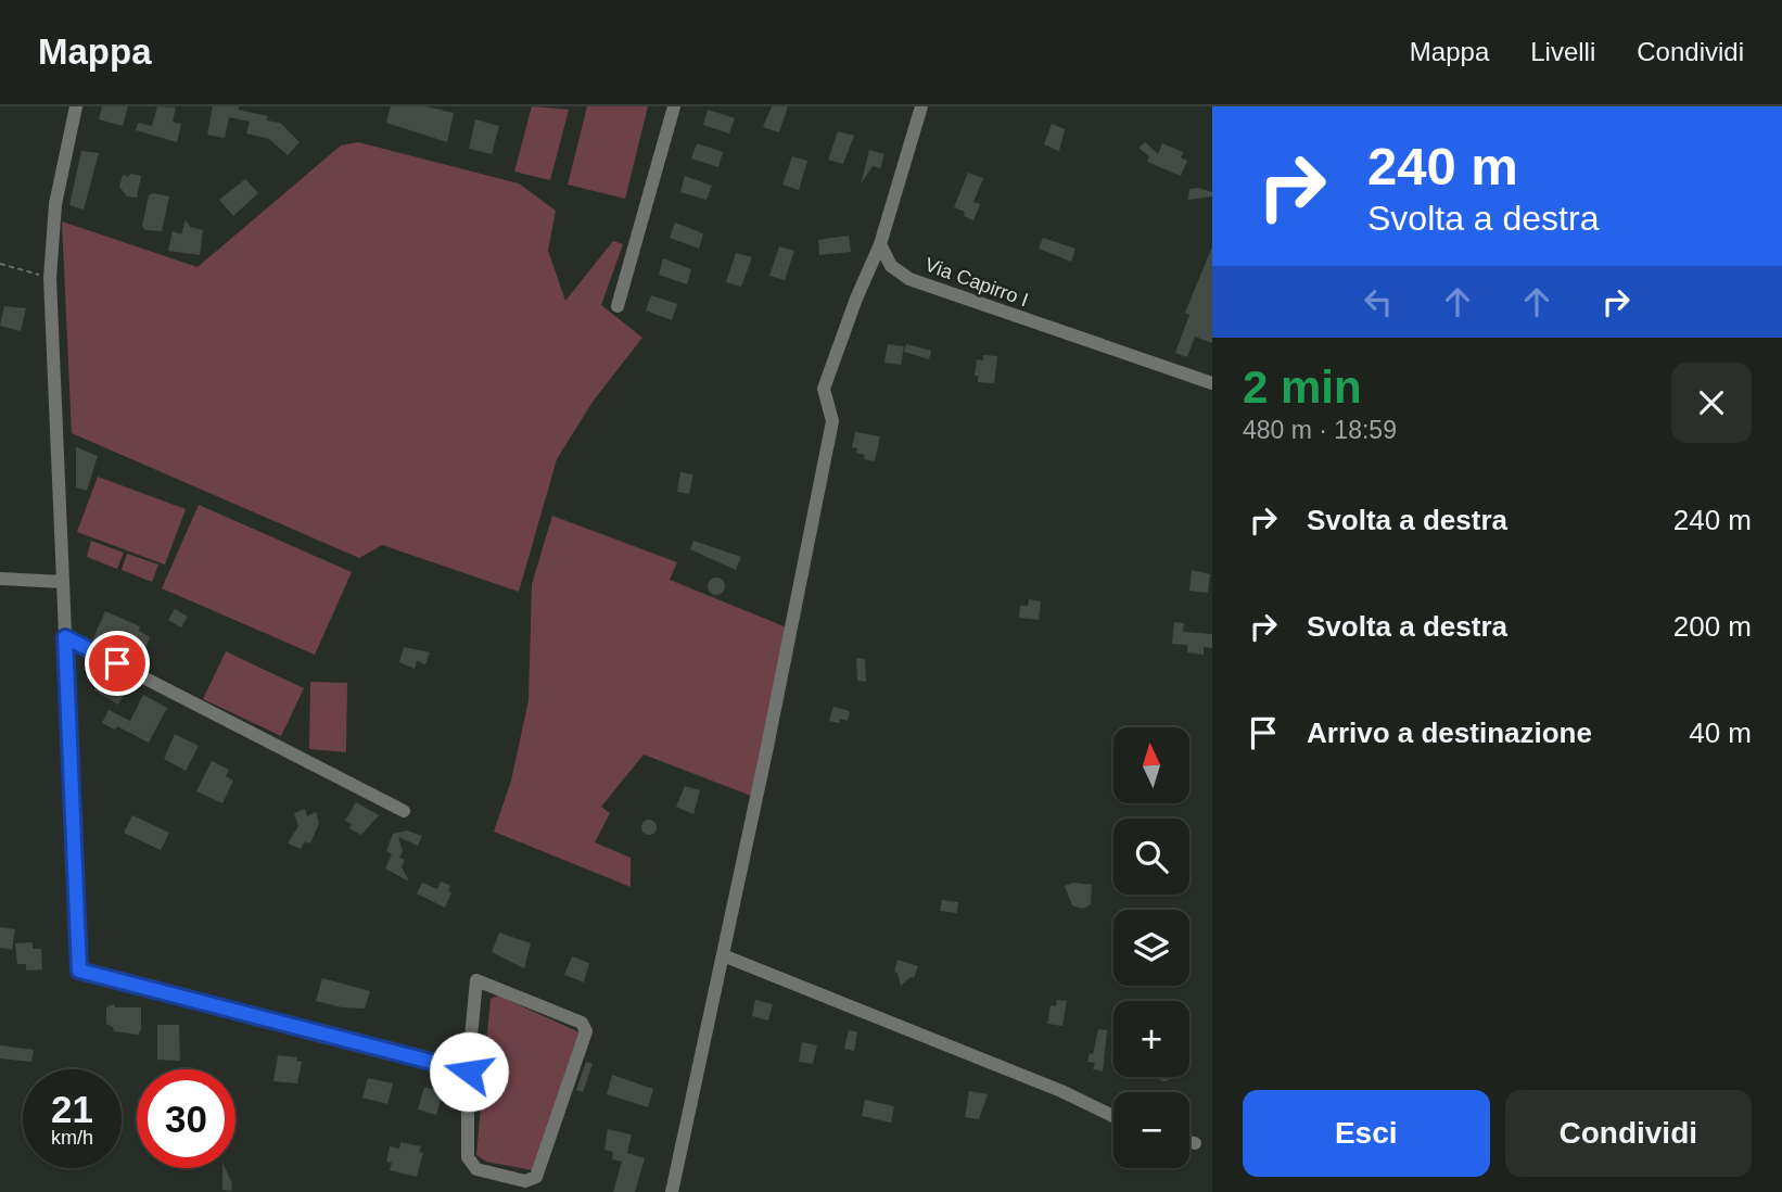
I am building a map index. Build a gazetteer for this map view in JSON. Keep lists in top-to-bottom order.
{
  "streets": {
    "street": ["Via Capirro I"]
  },
  "north": "top",
  "page": {
    "header": "Mappa",
    "nav": ["Mappa", "Livelli", "Condividi"],
    "turn": ["240 m", "Svolta a destra"],
    "heading": ["2 min", "480 m · 18:59"],
    "list": [
      {
        "name": "Svolta a destra",
        "value": "240 m"
      },
      {
        "name": "Svolta a destra",
        "value": "200 m"
      },
      {
        "name": "Arrivo a destinazione",
        "value": "40 m"
      }
    ],
    "map_buttons": ["+", "−"],
    "speed": "21 km/h",
    "limit": "30",
    "buttons": ["Esci", "Condividi"]
  }
}
